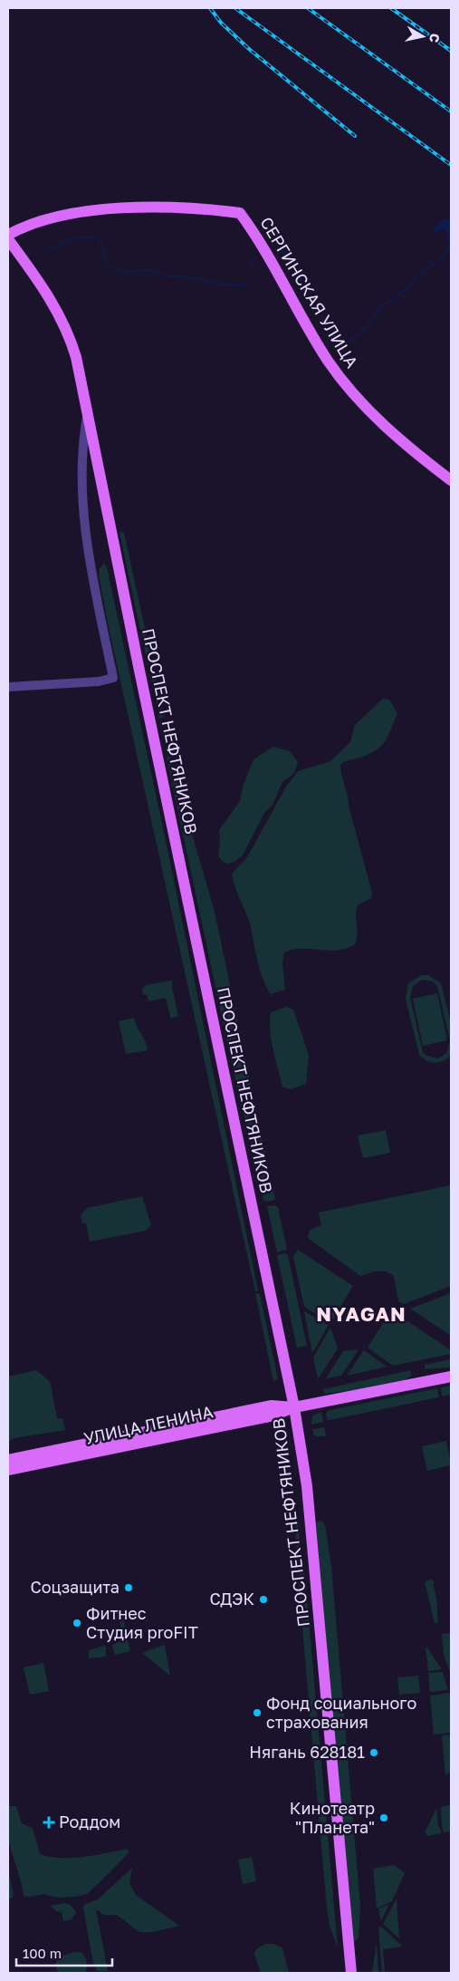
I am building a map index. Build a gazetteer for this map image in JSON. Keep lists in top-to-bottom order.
{
  "streets": {
    "main road": ["СЕРГИНСКАЯ УЛИЦА", "ПРОСПЕКТ НЕФТЯНИКОВ", "УЛИЦА ЛЕНИНА"]
  },
  "crossings": [
    ["ПРОСПЕКТ НЕФТЯНИКОВ", "УЛИЦА ЛЕНИНА"]
  ],
  "districts": ["NYAGAN"],
  "places": {
    "other": [
      "Соцзащита",
      "СДЭК",
      "Фитнес Студия proFIT",
      "Фонд социального страхования",
      "Нягань 628181",
      "Кинотеатр \"Планета\""
    ],
    "health": ["Роддом"]
  },
  "scale_bar": "100 m",
  "north": "right"
}
